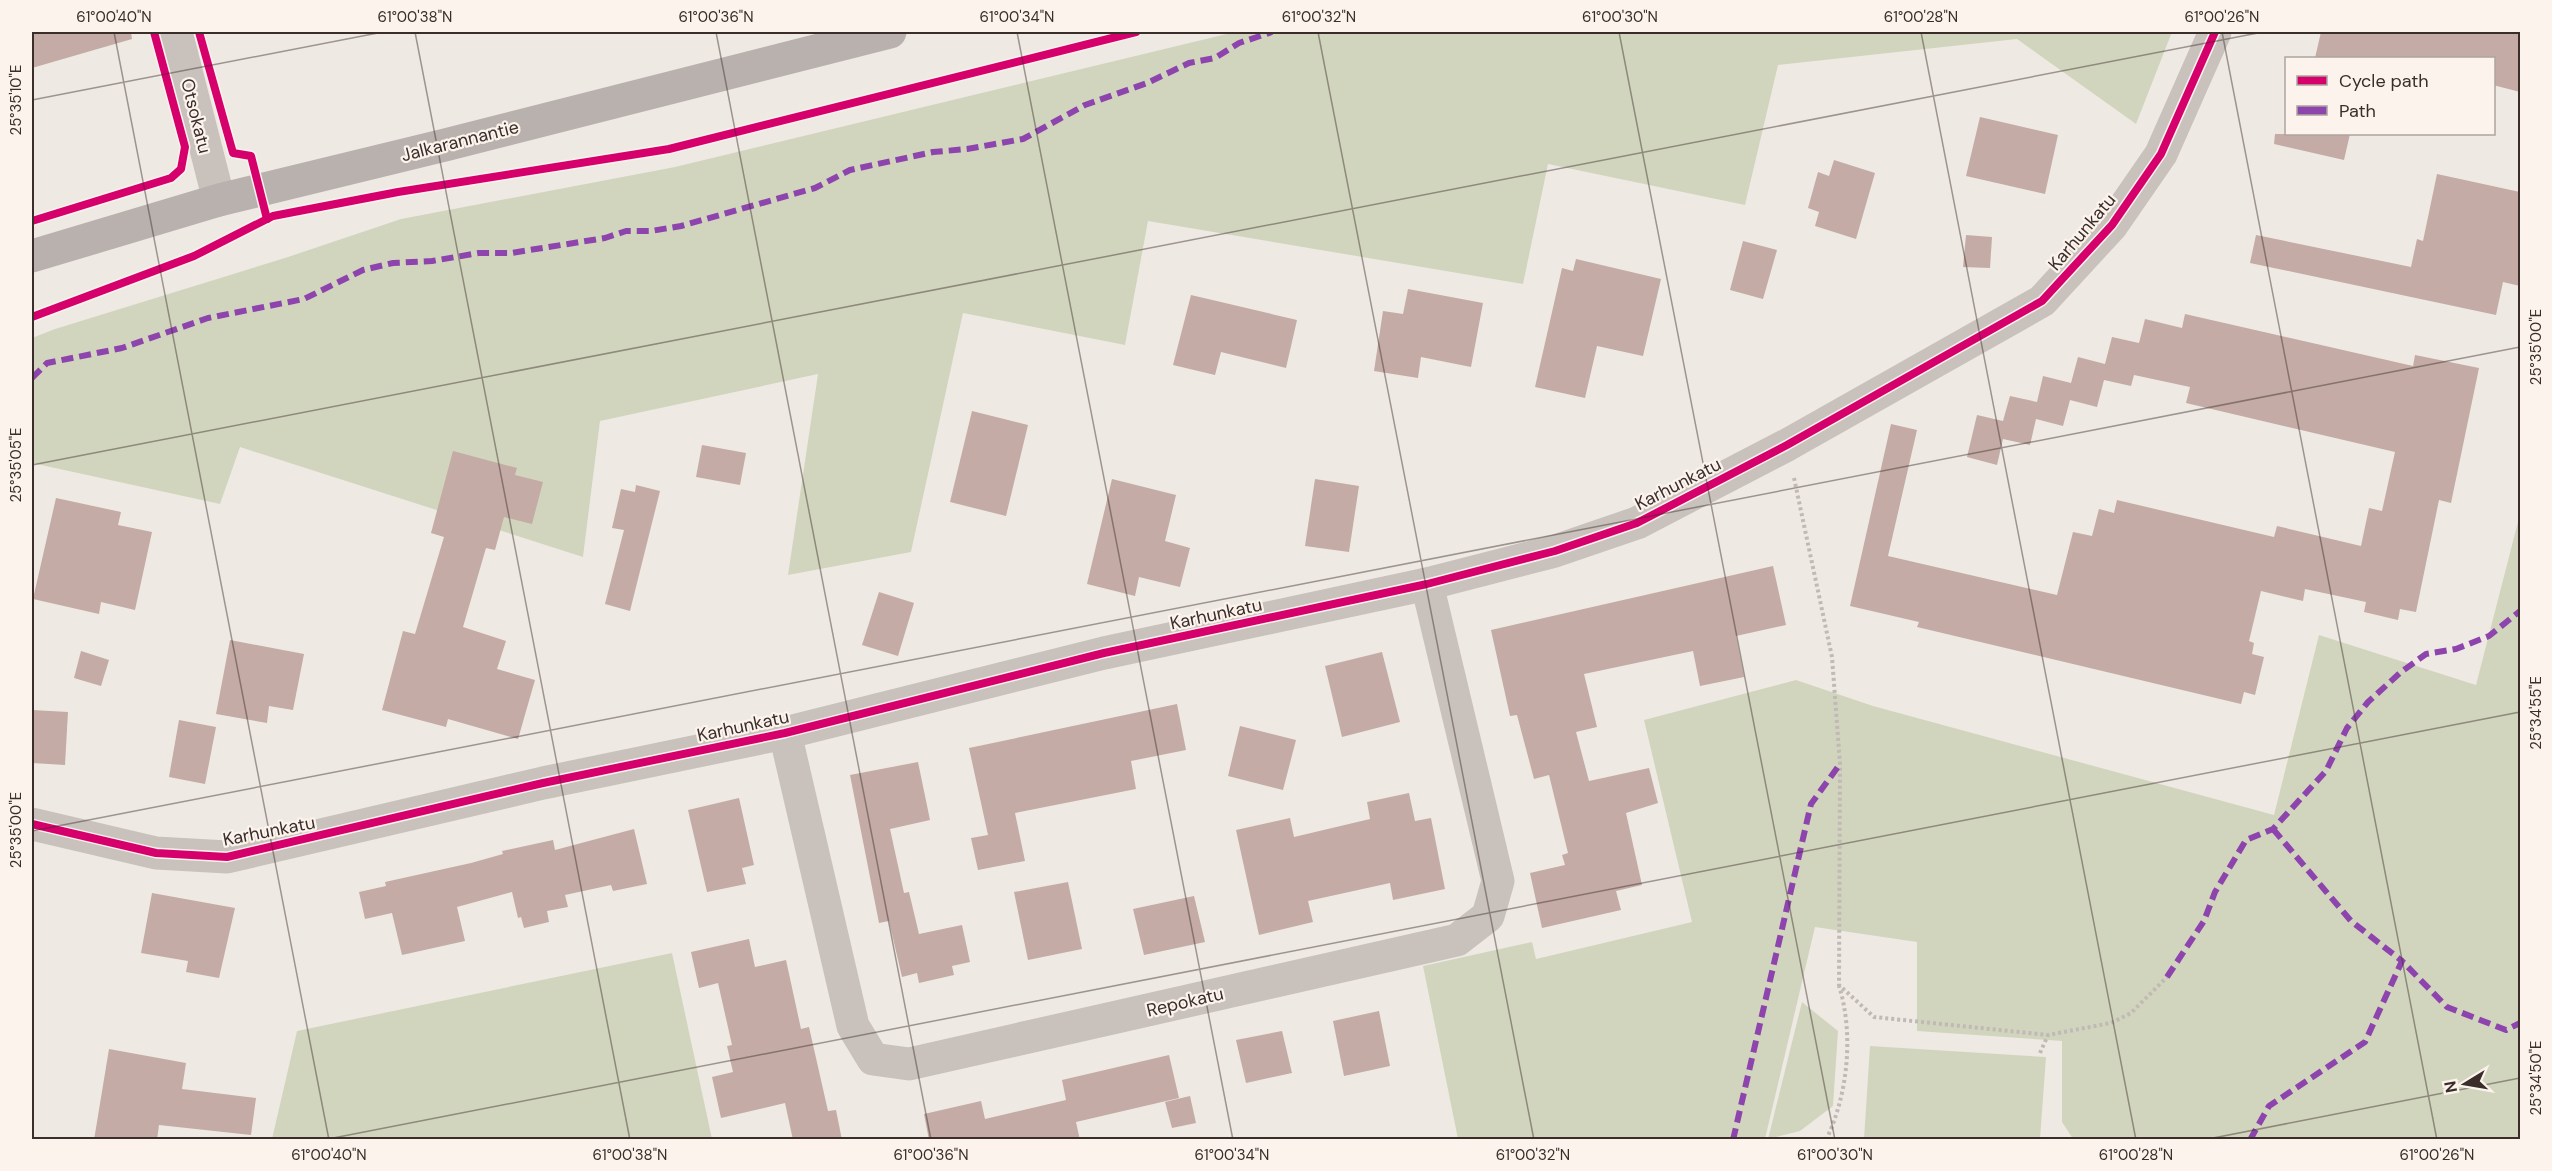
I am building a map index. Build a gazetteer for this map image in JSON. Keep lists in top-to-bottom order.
{
  "streets": {
    "main road": ["Jalkarannantie"],
    "street": ["Otsokatu", "Karhunkatu", "Repokatu"]
  },
  "crossings": [
    ["Otsokatu", "Jalkarannantie"],
    ["Karhunkatu", "Repokatu"]
  ],
  "legend": ["Cycle path", "Path"],
  "north": "left",
  "coordinates": [
    "61°00'40\"N",
    "61°00'38\"N",
    "61°00'36\"N",
    "61°00'34\"N",
    "61°00'32\"N",
    "61°00'30\"N",
    "61°00'28\"N",
    "61°00'26\"N",
    "25°35'10\"E",
    "25°35'00\"E",
    "25°35'05\"E",
    "25°34'55\"E",
    "25°34'50\"E"
  ]
}
